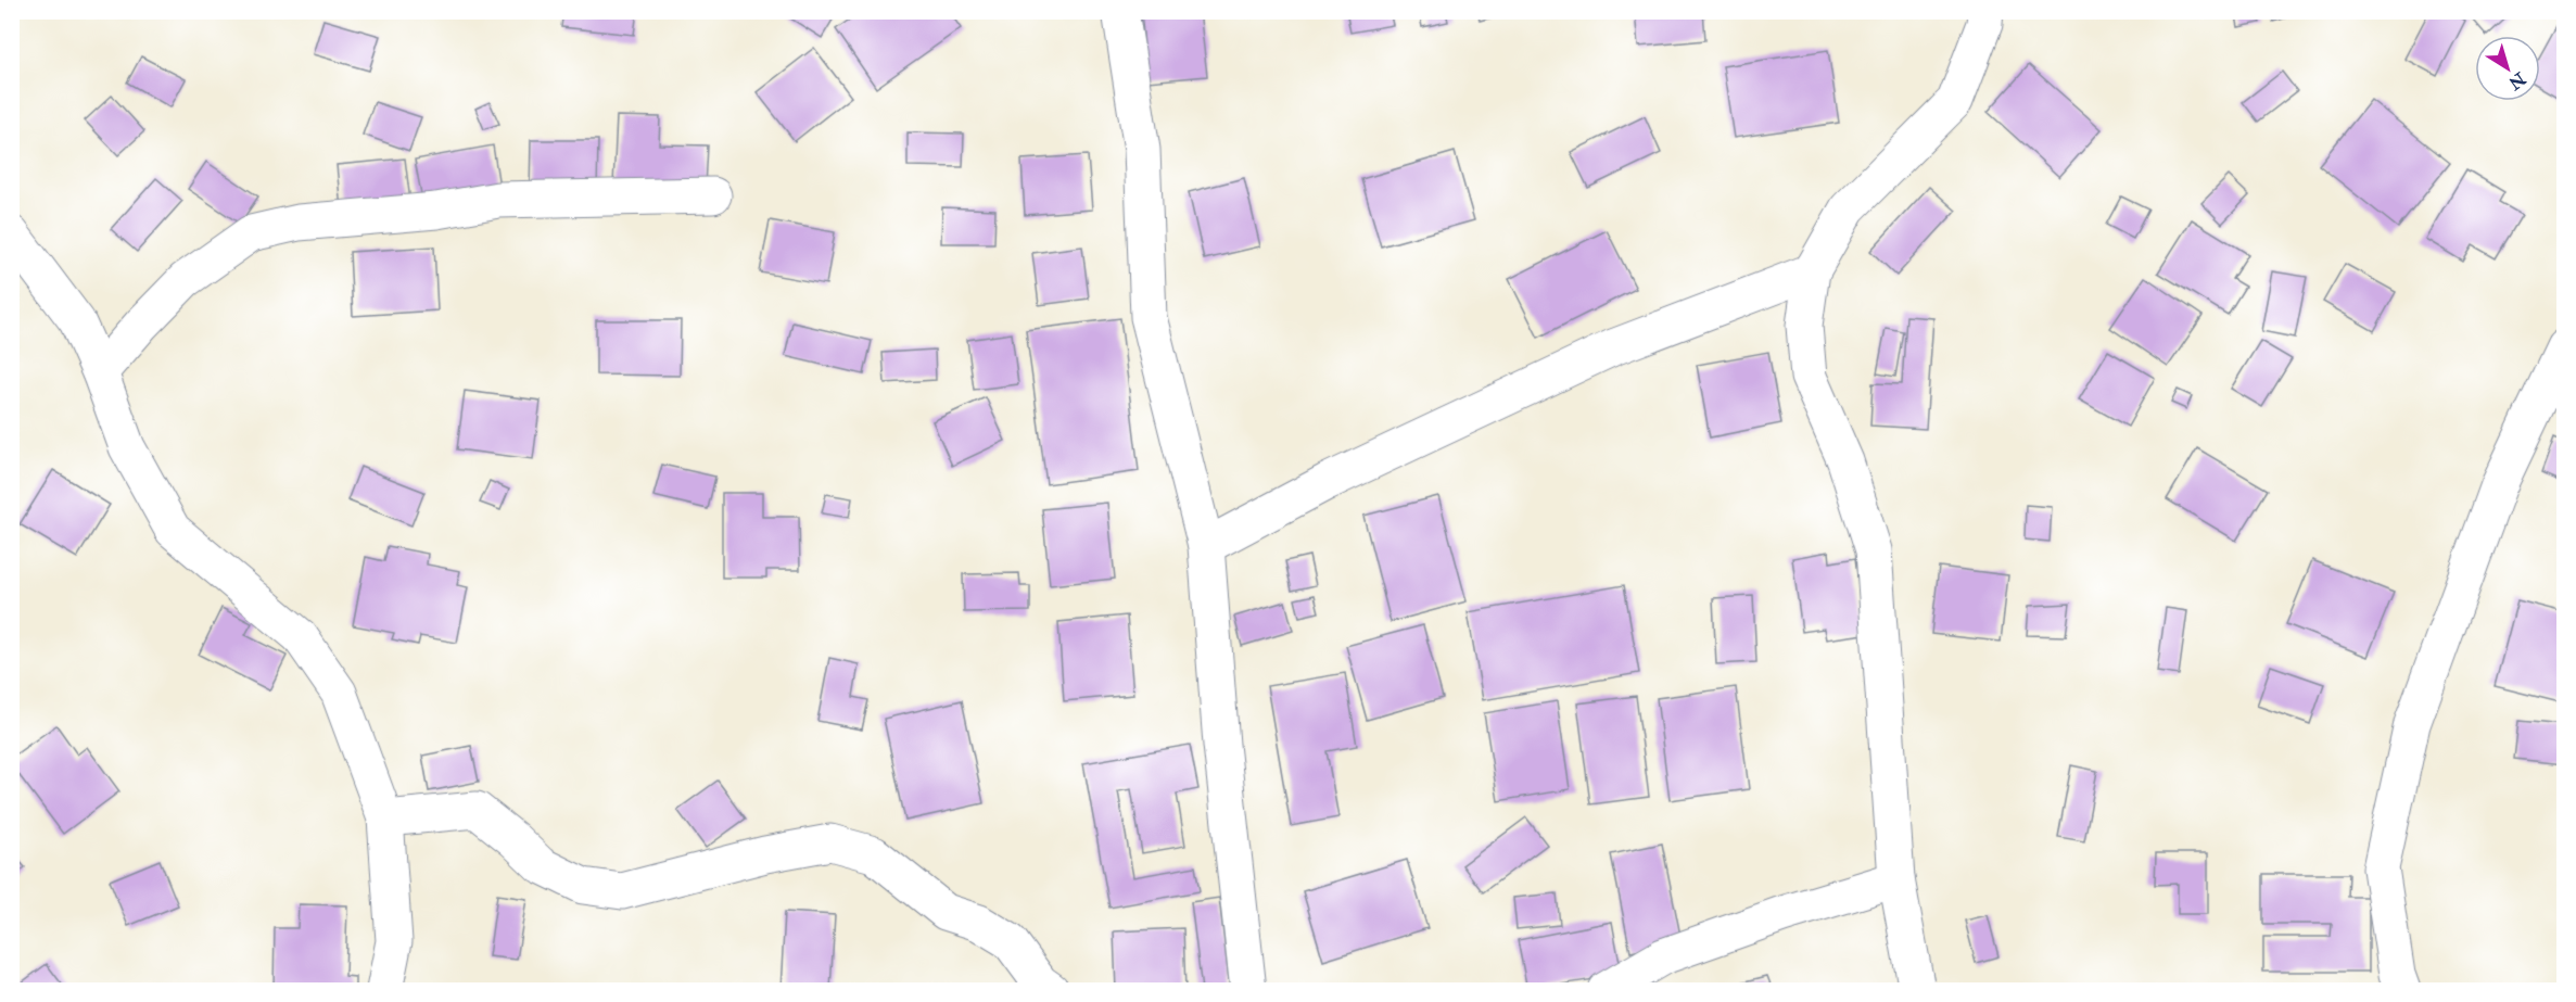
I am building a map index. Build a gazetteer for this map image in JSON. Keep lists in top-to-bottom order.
{
  "north": "bottom right"
}
